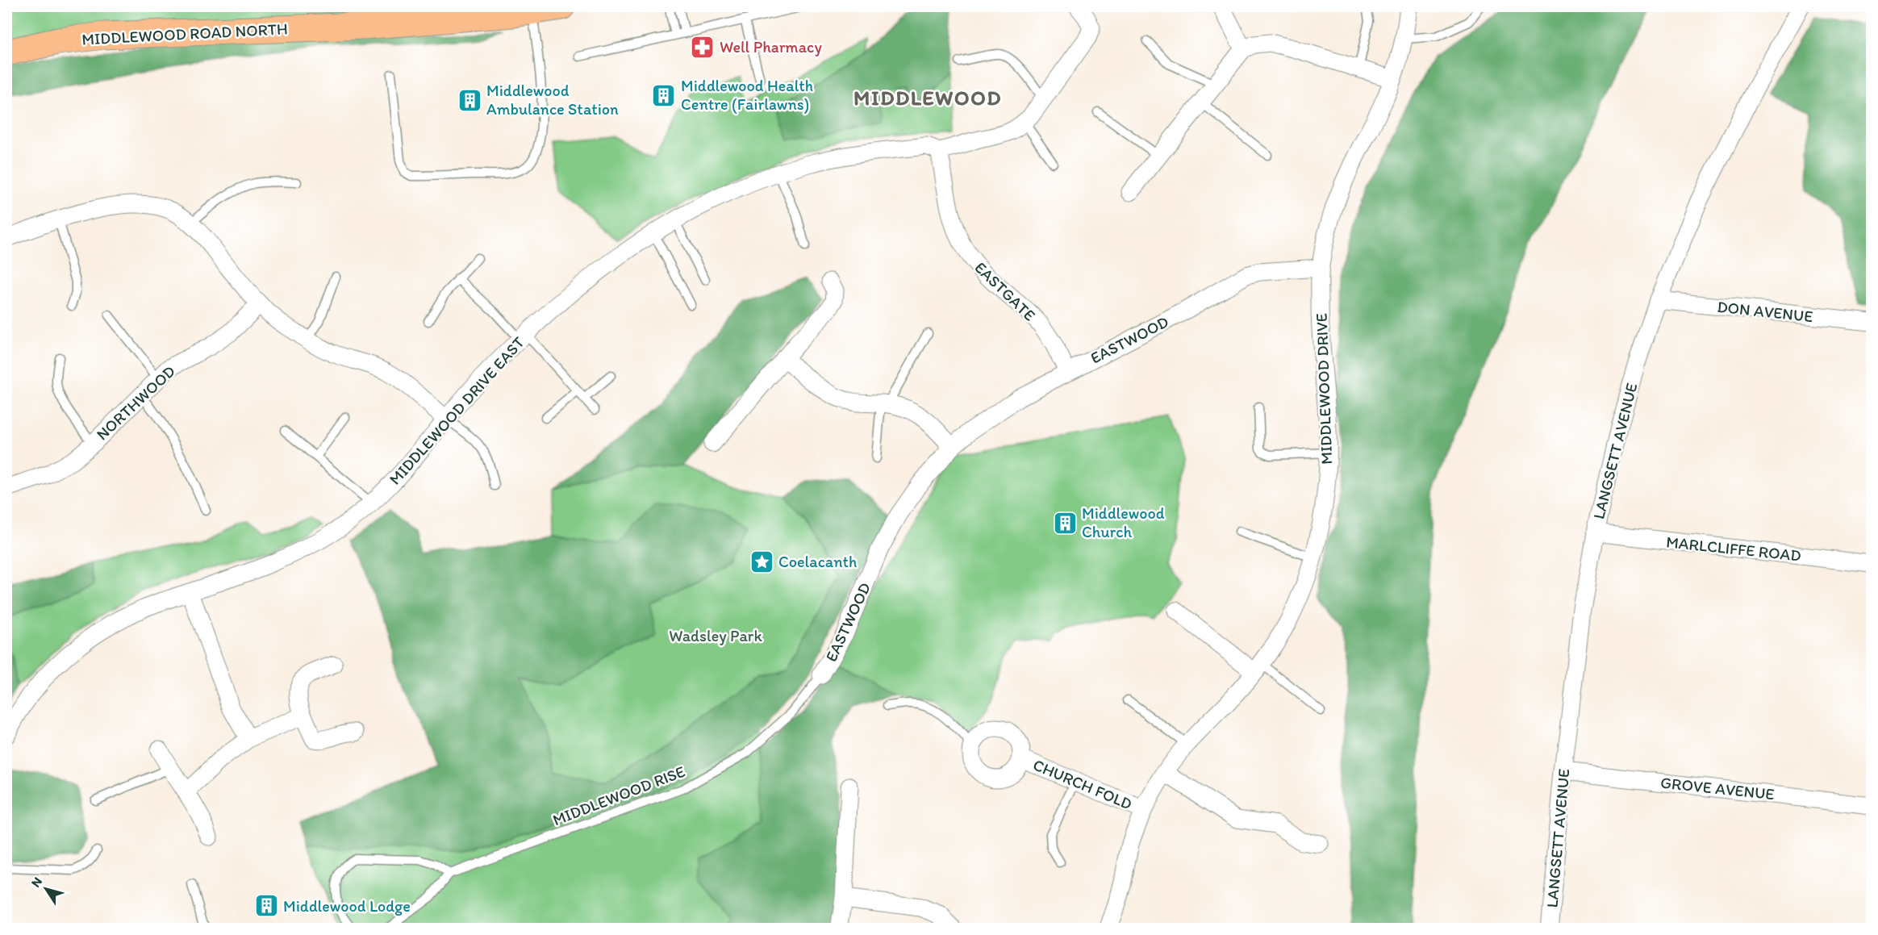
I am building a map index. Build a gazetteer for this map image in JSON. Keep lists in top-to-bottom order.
{
  "streets": {
    "main road": ["MIDDLEWOOD ROAD NORTH"],
    "street": [
      "EASTGATE",
      "DON AVENUE",
      "EASTWOOD",
      "MIDDLEWOOD DRIVE",
      "NORTHWOOD",
      "MIDDLEWOOD DRIVE EAST",
      "LANGSETT AVENUE",
      "MARLCLIFFE ROAD",
      "CHURCH FOLD",
      "GROVE AVENUE"
    ],
    "lane": ["MIDDLEWOOD RISE"]
  },
  "crossings": [
    ["EASTGATE", "EASTWOOD"],
    ["EASTGATE", "MIDDLEWOOD DRIVE EAST"],
    ["DON AVENUE", "LANGSETT AVENUE"],
    ["EASTWOOD", "MIDDLEWOOD DRIVE"],
    ["EASTWOOD", "MIDDLEWOOD RISE"],
    ["MIDDLEWOOD DRIVE", "CHURCH FOLD"],
    ["LANGSETT AVENUE", "MARLCLIFFE ROAD"],
    ["LANGSETT AVENUE", "GROVE AVENUE"]
  ],
  "districts": ["MIDDLEWOOD"],
  "parks": ["Wadsley Park"],
  "places": {
    "pharmacy": ["Well Pharmacy"],
    "building": [
      "Middlewood Health Centre (Fairlawns)",
      "Middlewood Ambulance Station",
      "Middlewood Church",
      "Middlewood Lodge"
    ],
    "place": ["Coelacanth"]
  },
  "north": "top left"
}
